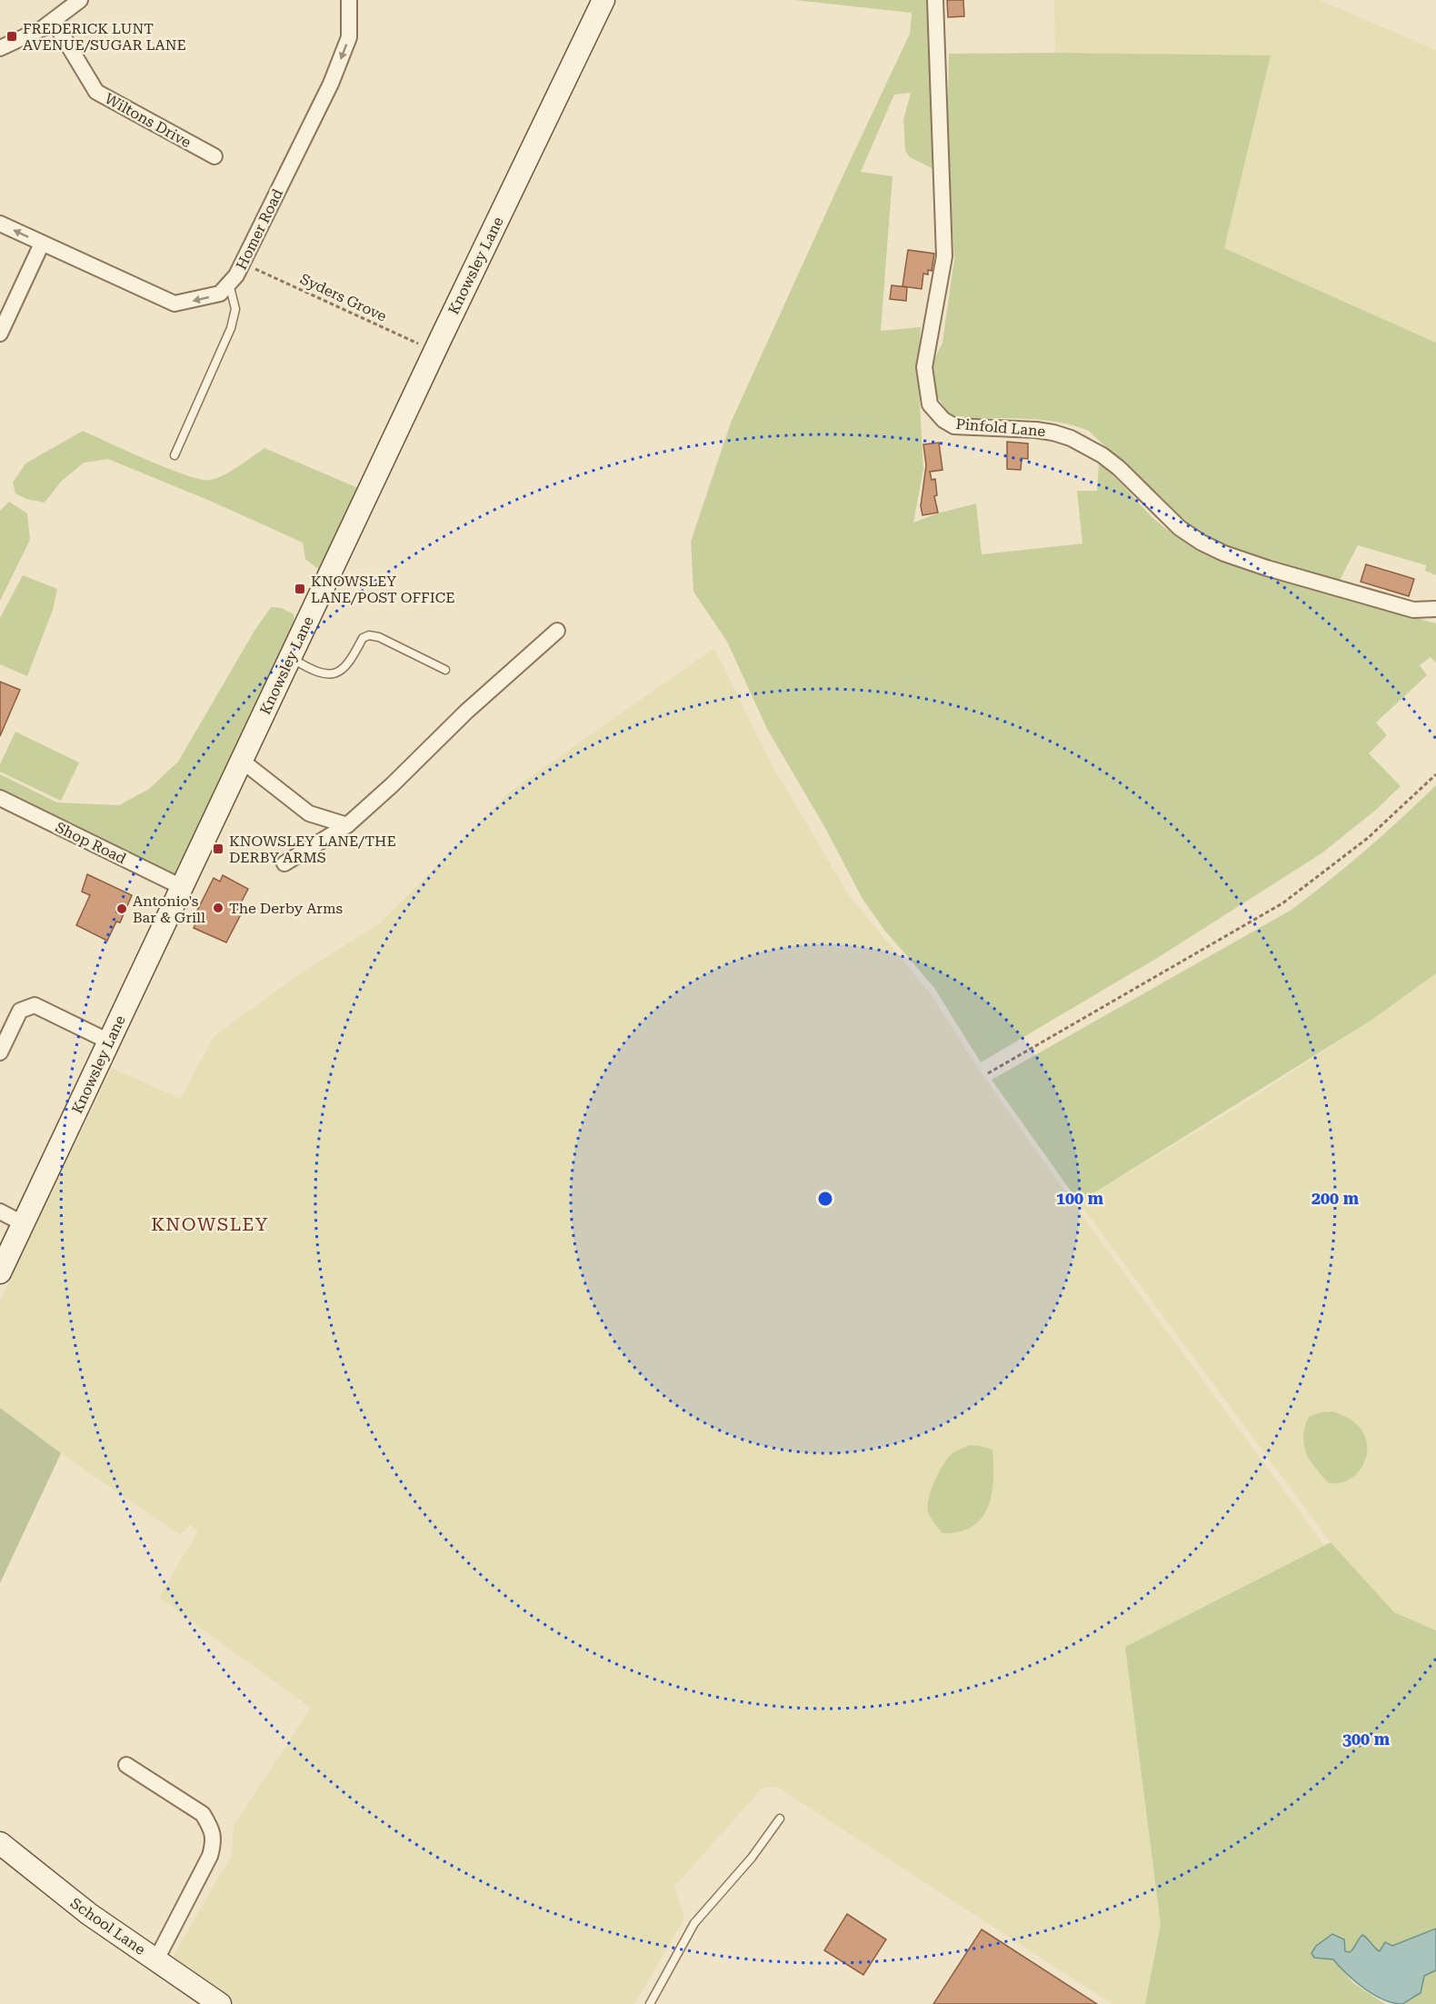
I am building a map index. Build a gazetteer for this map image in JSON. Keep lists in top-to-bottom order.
{
  "streets": {
    "main road": ["Knowsley Lane", "School Lane"],
    "street": [
      "Wiltons Drive",
      "Homer Road",
      "Pinfold Lane",
      "Shop Road"
    ],
    "path": ["Syders Grove"]
  },
  "crossings": [
    ["Homer Road", "Syders Grove"],
    ["Knowsley Lane", "Syders Grove"],
    ["Knowsley Lane", "Shop Road"]
  ],
  "districts": ["KNOWSLEY"],
  "places": {
    "transit": ["FREDERICK LUNT AVENUE/SUGAR LANE", "KNOWSLEY LANE/POST OFFICE", "KNOWSLEY LANE/THE DERBY ARMS"],
    "other": ["The Derby Arms", "Antonio's Bar & Grill"]
  },
  "rings": ["100 m", "200 m", "300 m"]
}
